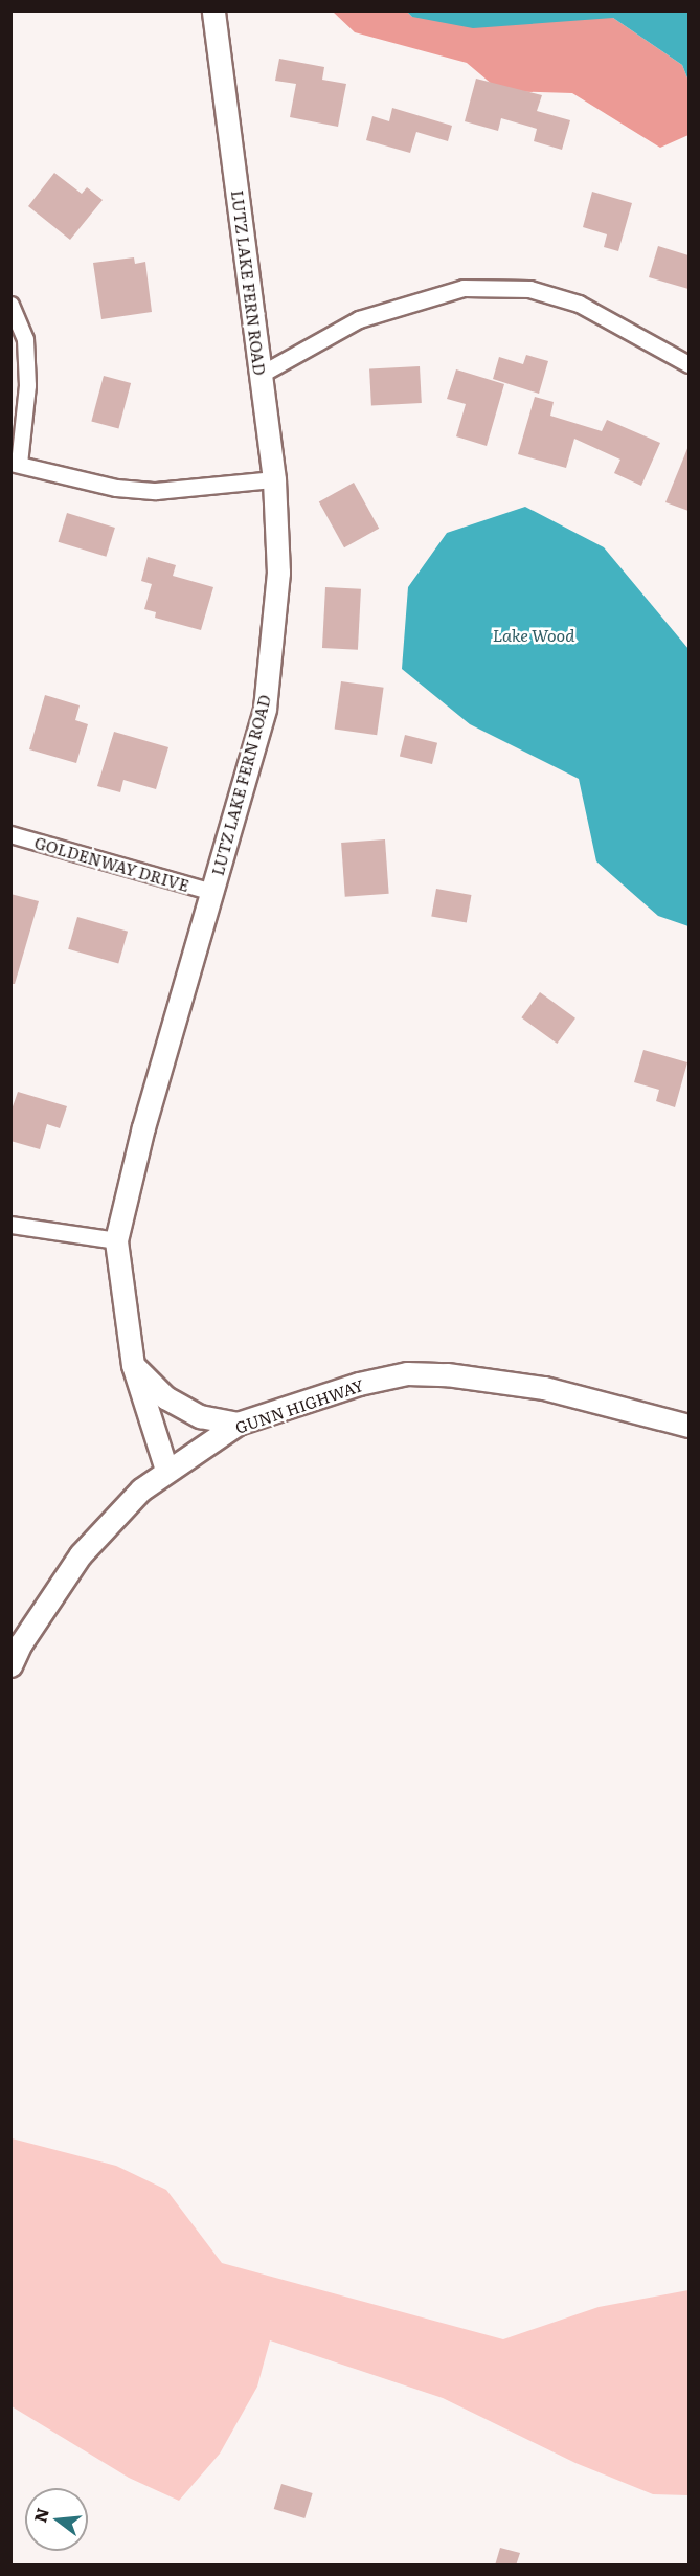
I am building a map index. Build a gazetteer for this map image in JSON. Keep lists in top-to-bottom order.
{
  "streets": {
    "main road": ["LUTZ LAKE FERN ROAD", "GUNN HIGHWAY"],
    "street": ["GOLDENWAY DRIVE"]
  },
  "crossings": [
    ["LUTZ LAKE FERN ROAD", "GOLDENWAY DRIVE"],
    ["LUTZ LAKE FERN ROAD", "GUNN HIGHWAY"]
  ],
  "water": ["Lake Wood"],
  "north": "left"
}
